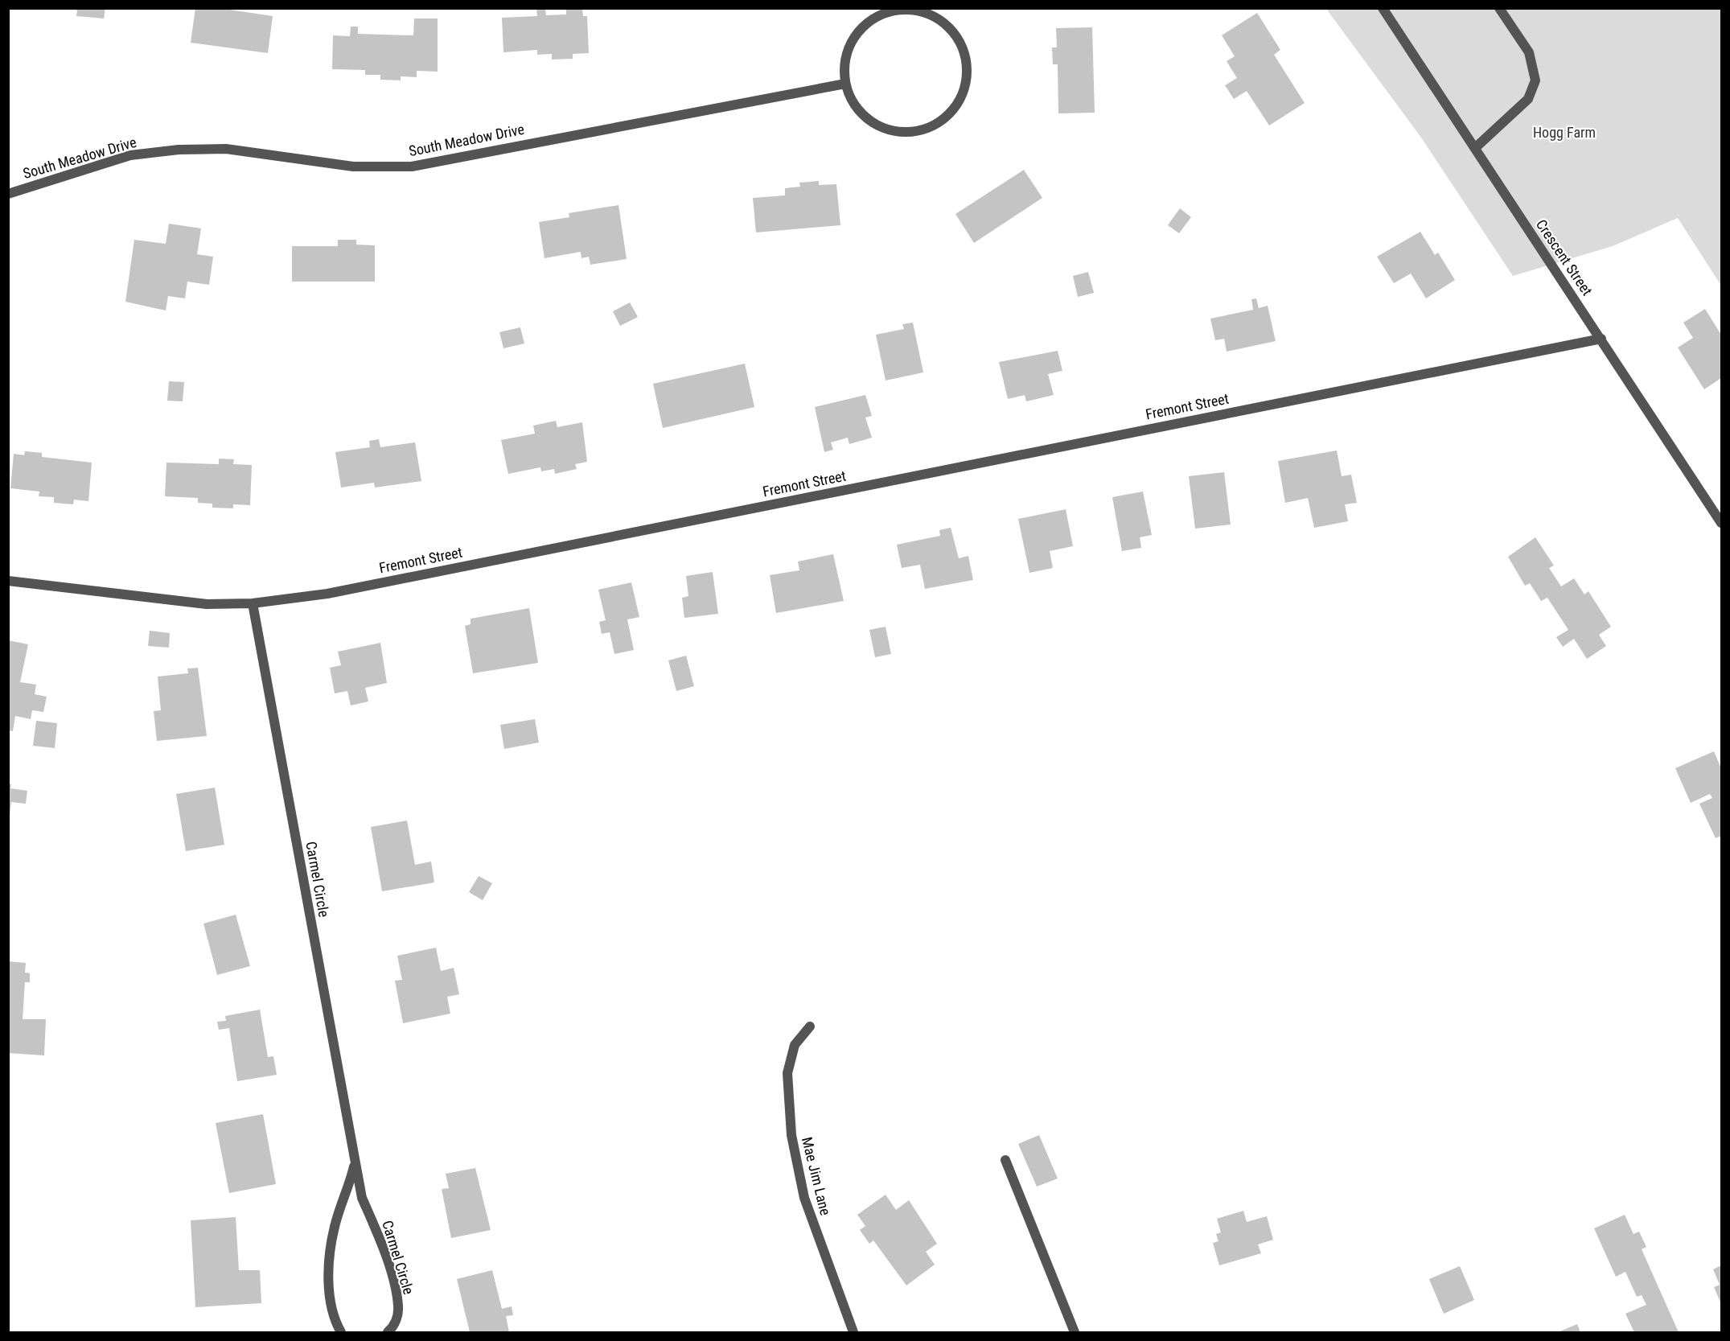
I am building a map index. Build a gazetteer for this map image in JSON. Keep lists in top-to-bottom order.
{
  "streets": {
    "street": [
      "South Meadow Drive",
      "Crescent Street",
      "Fremont Street",
      "Carmel Circle",
      "Mae Jim Lane"
    ]
  },
  "crossings": [
    ["Crescent Street", "Fremont Street"],
    ["Fremont Street", "Carmel Circle"]
  ],
  "parks": ["Hogg Farm"]
}
